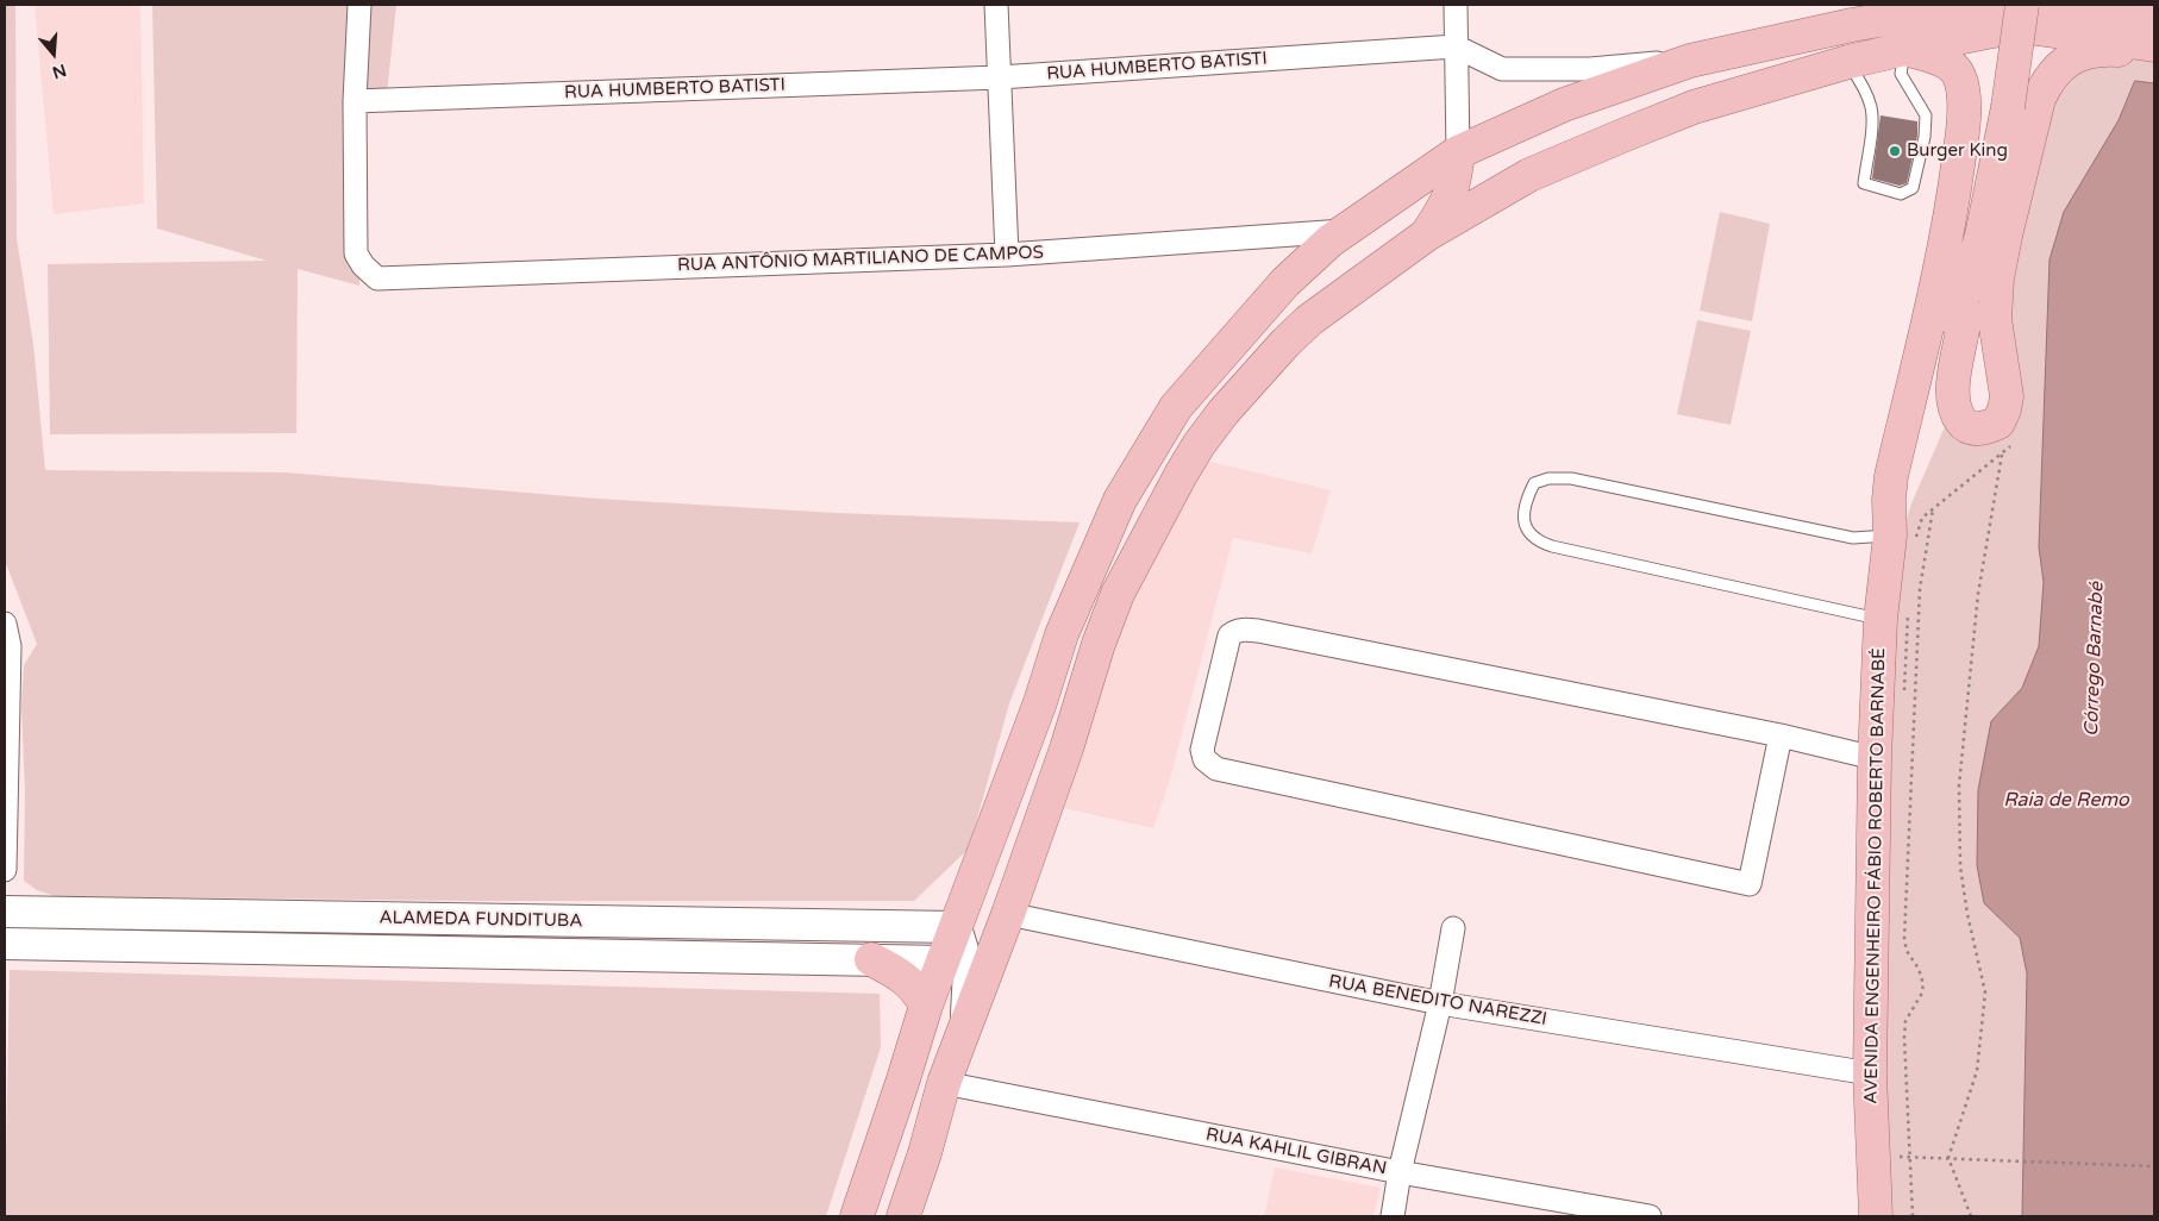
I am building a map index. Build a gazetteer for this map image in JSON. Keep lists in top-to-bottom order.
{
  "streets": {
    "main road": ["AVENIDA ENGENHEIRO FÁBIO ROBERTO BARNABÉ", "ALAMEDA FUNDITUBA"],
    "street": [
      "RUA HUMBERTO BATISTI",
      "RUA ANTÔNIO MARTILIANO DE CAMPOS",
      "RUA BENEDITO NAREZZI",
      "RUA KAHLIL GIBRAN"
    ]
  },
  "crossings": [
    ["RUA HUMBERTO BATISTI", "RUA ANTÔNIO MARTILIANO DE CAMPOS"],
    ["AVENIDA ENGENHEIRO FÁBIO ROBERTO BARNABÉ", "RUA BENEDITO NAREZZI"]
  ],
  "water": ["Córrego Barnabé", "Raia de Remo"],
  "places": ["Burger King"],
  "north": "bottom"
}
